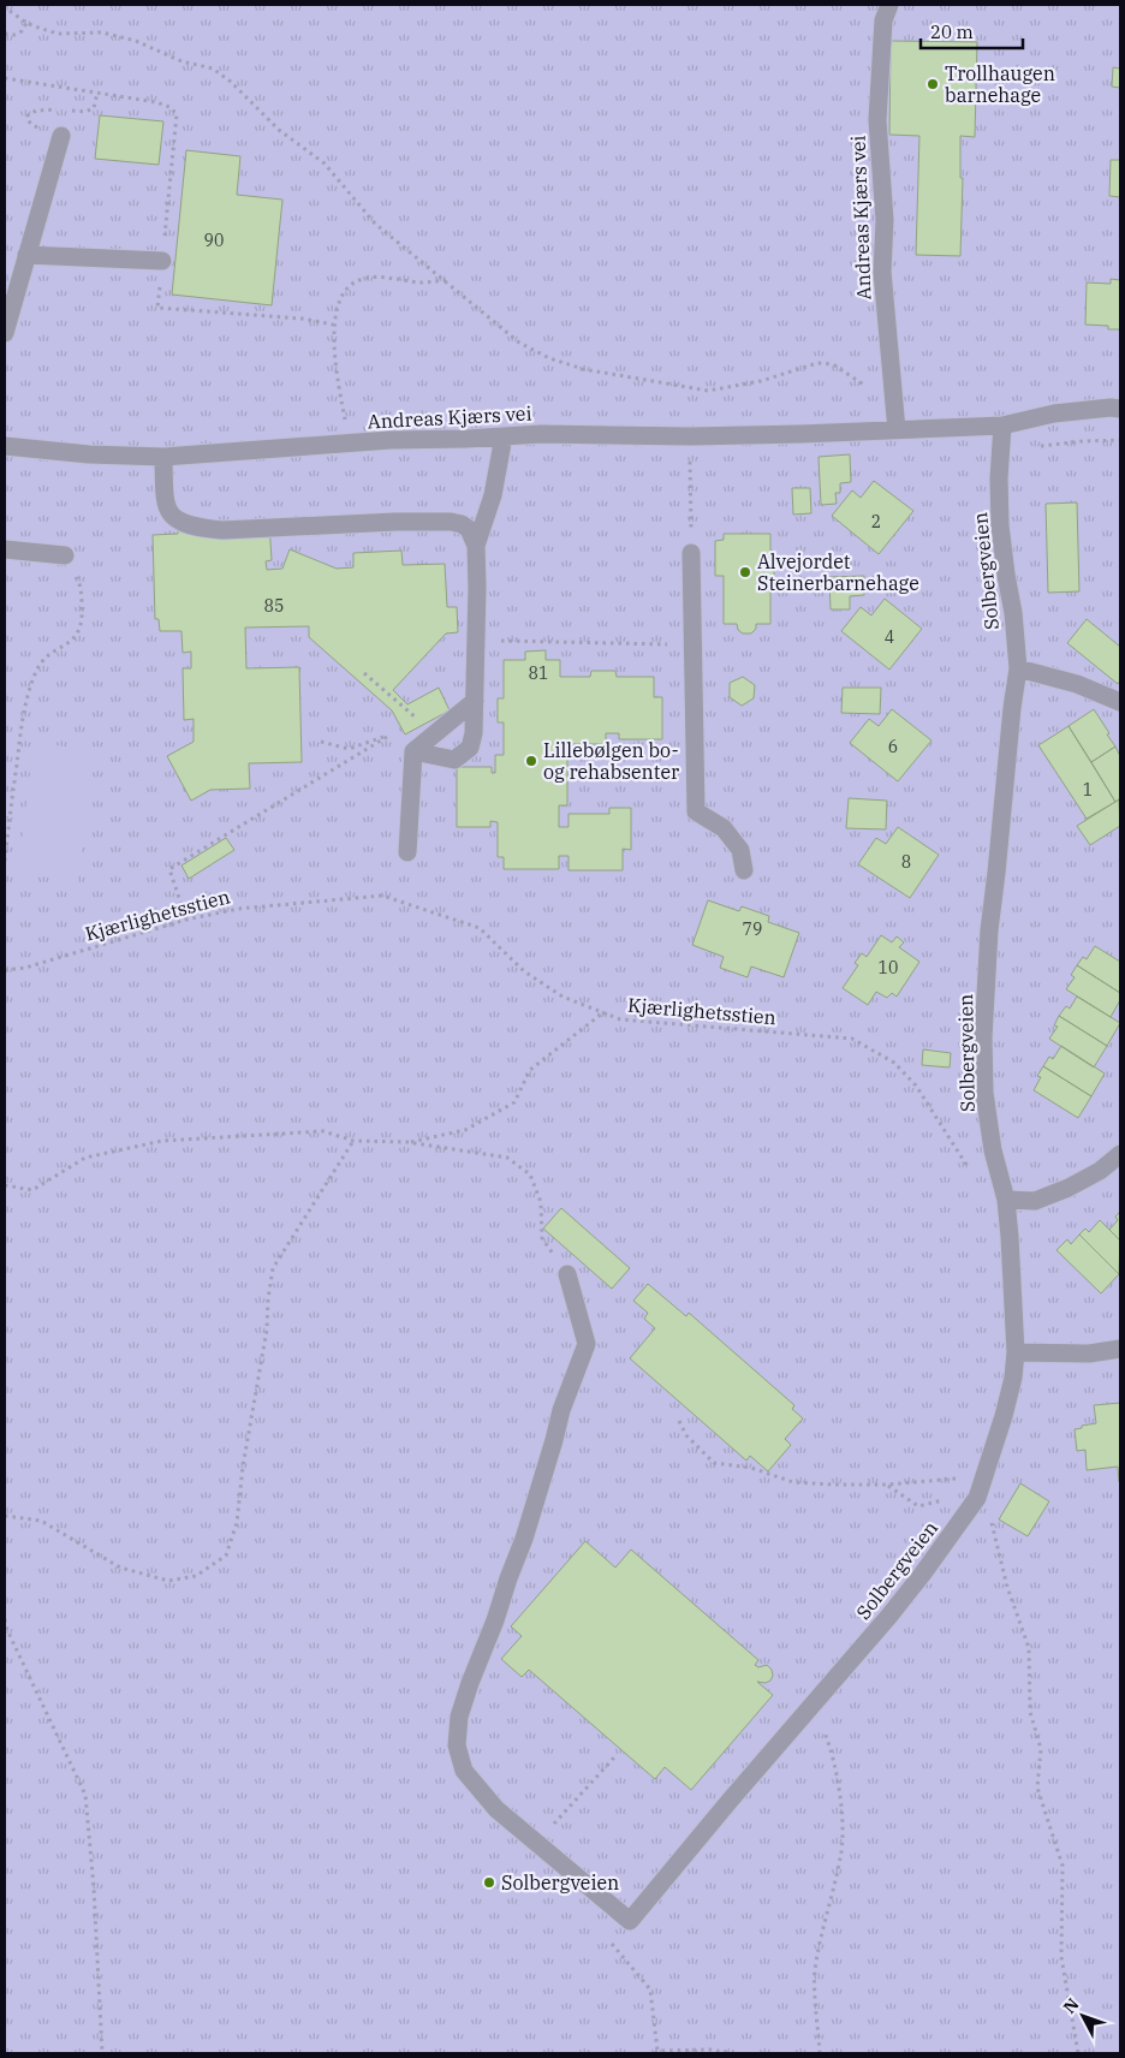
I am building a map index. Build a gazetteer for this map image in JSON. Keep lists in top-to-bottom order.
{
  "streets": {
    "street": ["Andreas Kjærs vei", "Solbergveien"],
    "path": ["Kjærlighetsstien"]
  },
  "crossings": [
    ["Andreas Kjærs vei", "Solbergveien"],
    ["Solbergveien", "Kjærlighetsstien"]
  ],
  "places": [
    "Trollhaugen barnehage",
    "Alvejordet Steinerbarnehage",
    "Lillebølgen bo- og rehabsenter",
    "Solbergveien"
  ],
  "house_numbers": [
    "90",
    "2",
    "85",
    "4",
    "81",
    "6",
    "1",
    "8",
    "79",
    "10"
  ],
  "scale_bar": "20 m",
  "north": "top left"
}
